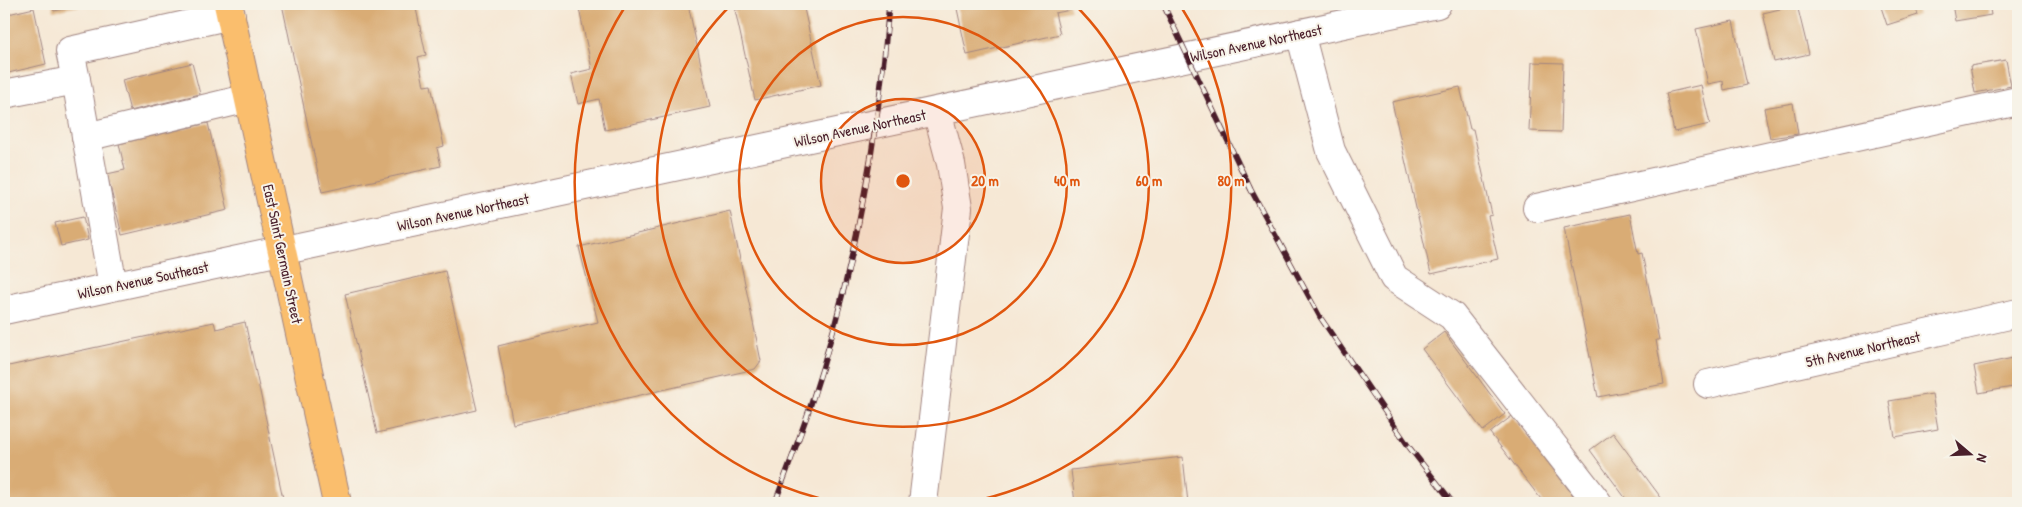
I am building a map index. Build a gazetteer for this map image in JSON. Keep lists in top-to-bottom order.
{
  "streets": {
    "main road": ["East Saint Germain Street"],
    "street": ["Wilson Avenue Northeast", "Wilson Avenue Southeast", "5th Avenue Northeast"]
  },
  "crossings": [
    ["Wilson Avenue Northeast", "East Saint Germain Street"],
    ["Wilson Avenue Northeast", "Wilson Avenue Southeast"],
    ["East Saint Germain Street", "Wilson Avenue Southeast"]
  ],
  "north": "right",
  "rings": [
    "20 m",
    "40 m",
    "60 m",
    "80 m"
  ]
}
